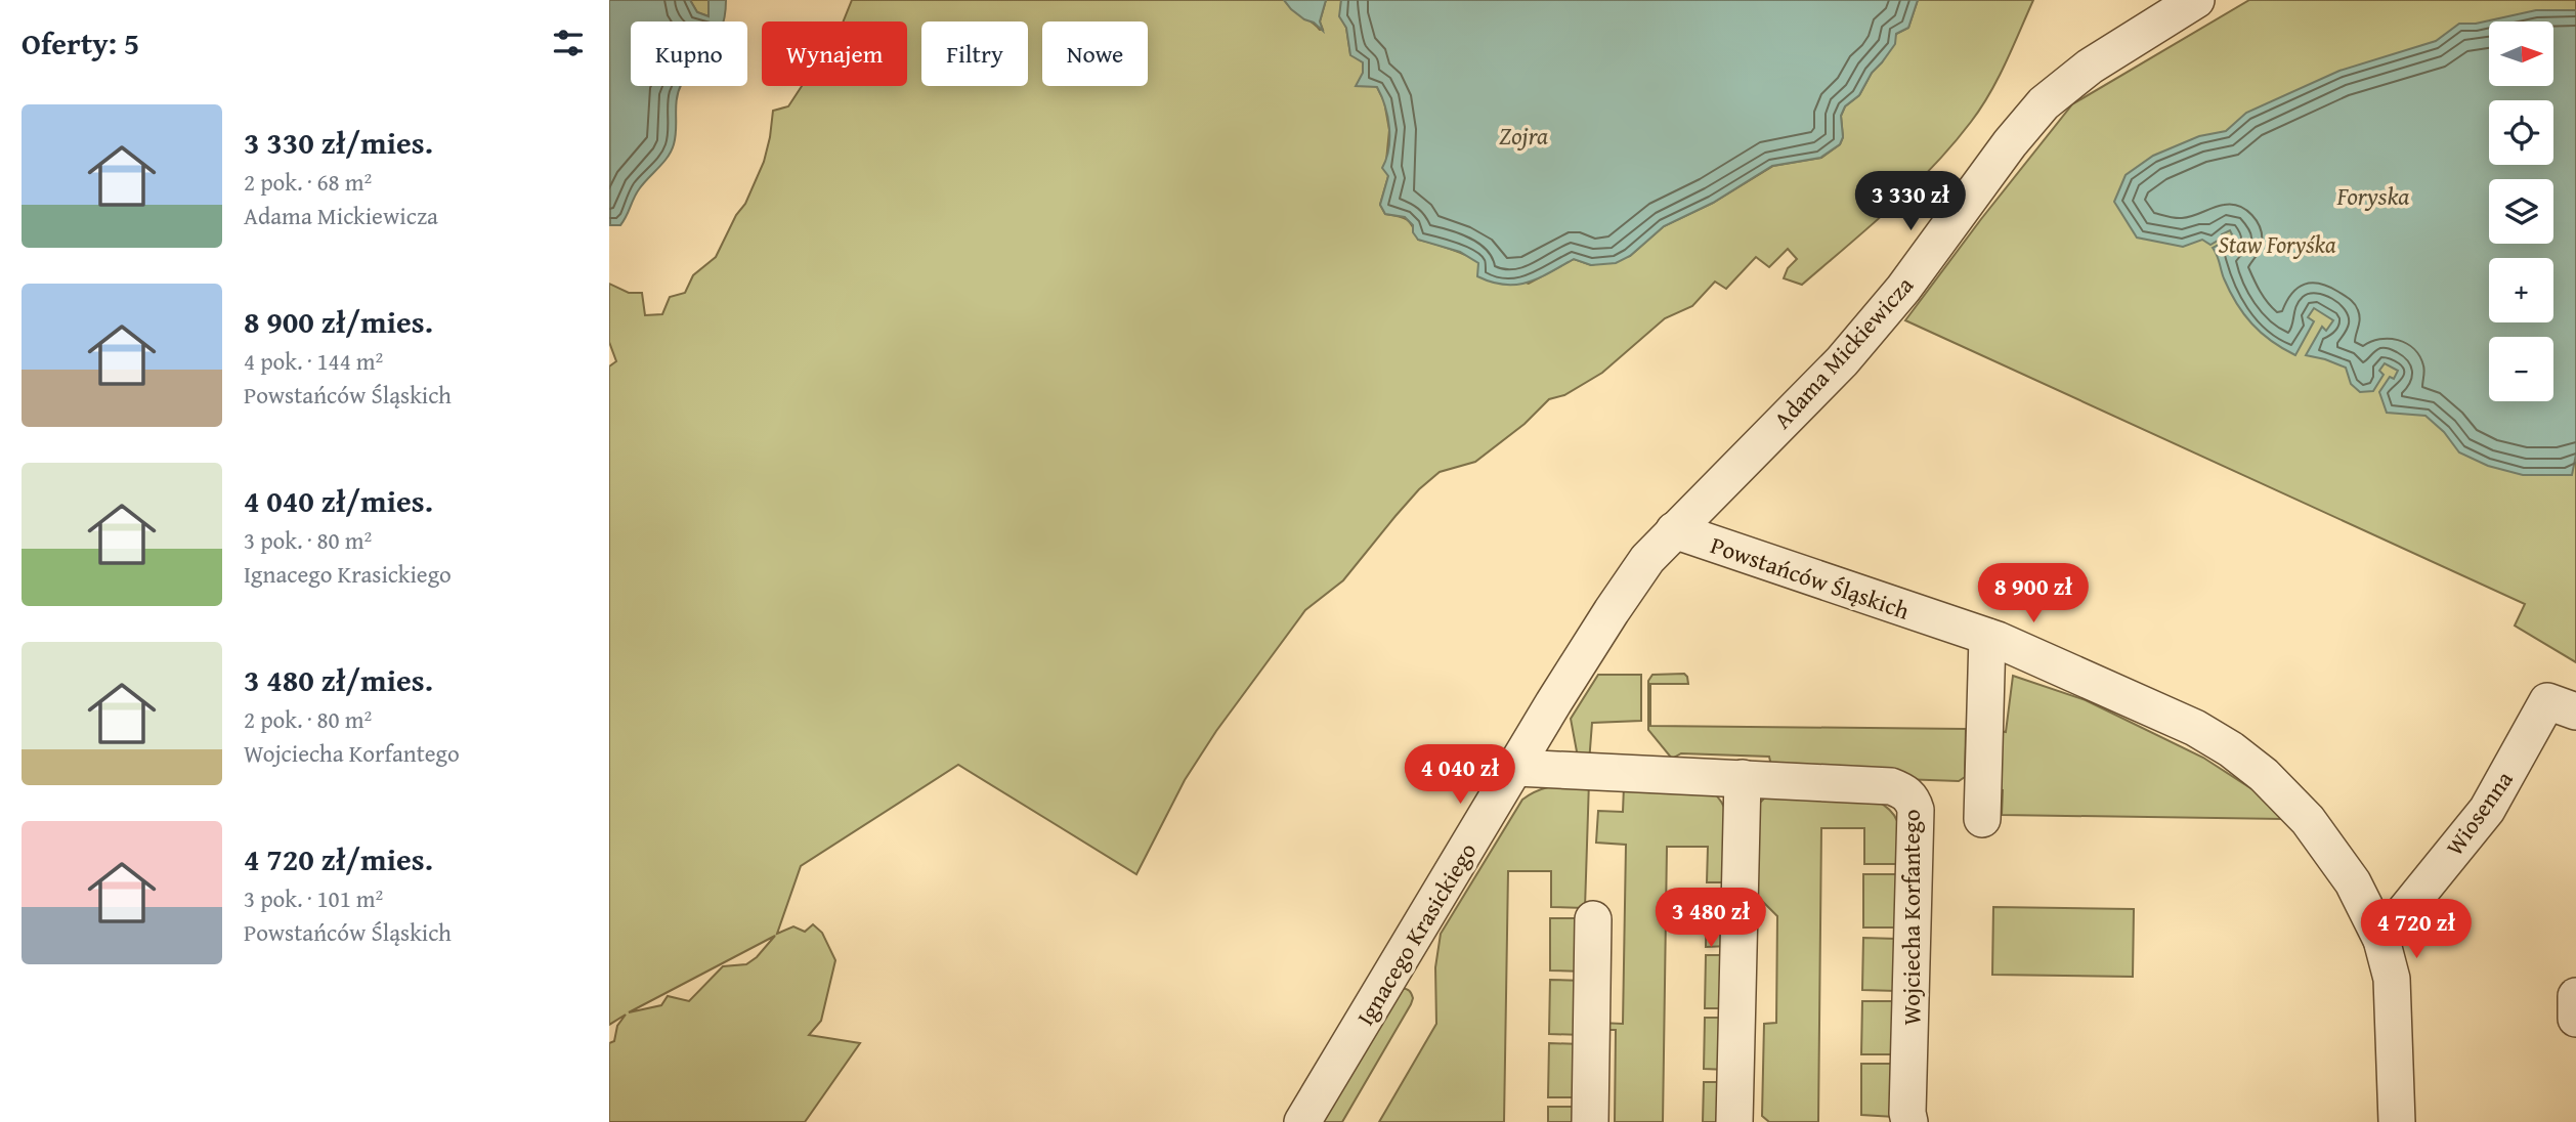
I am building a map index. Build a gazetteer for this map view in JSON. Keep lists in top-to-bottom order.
{
  "streets": {
    "street": [
      "Adama Mickiewicza",
      "Powstańców Śląskich",
      "Wiosenna",
      "Wojciecha Korfantego",
      "Ignacego Krasickiego"
    ]
  },
  "crossings": [
    ["Adama Mickiewicza", "Powstańców Śląskich"],
    ["Adama Mickiewicza", "Ignacego Krasickiego"],
    ["Powstańców Śląskich", "Wiosenna"],
    ["Powstańców Śląskich", "Ignacego Krasickiego"],
    ["Wojciecha Korfantego", "Ignacego Krasickiego"]
  ],
  "water": ["Zojra", "Foryska"],
  "parks": ["Staw Foryśka"],
  "north": "right",
  "page": {
    "heading": "Oferty: 5",
    "map_buttons": ["+", "−"],
    "chip": [
      "Kupno",
      "Wynajem",
      "Filtry",
      "Nowe"
    ],
    "list": [
      {
        "name": "3 330 zł/mies.",
        "note": "2 pok. · 68 m² · Adama Mickiewicza"
      },
      {
        "name": "8 900 zł/mies.",
        "note": "4 pok. · 144 m² · Powstańców Śląskich"
      },
      {
        "name": "4 040 zł/mies.",
        "note": "3 pok. · 80 m² · Ignacego Krasickiego"
      },
      {
        "name": "3 480 zł/mies.",
        "note": "2 pok. · 80 m² · Wojciecha Korfantego"
      },
      {
        "name": "4 720 zł/mies.",
        "note": "3 pok. · 101 m² · Powstańców Śląskich"
      }
    ],
    "price": [
      "3 330 zł",
      "8 900 zł",
      "4 040 zł",
      "3 480 zł",
      "4 720 zł"
    ]
  }
}
